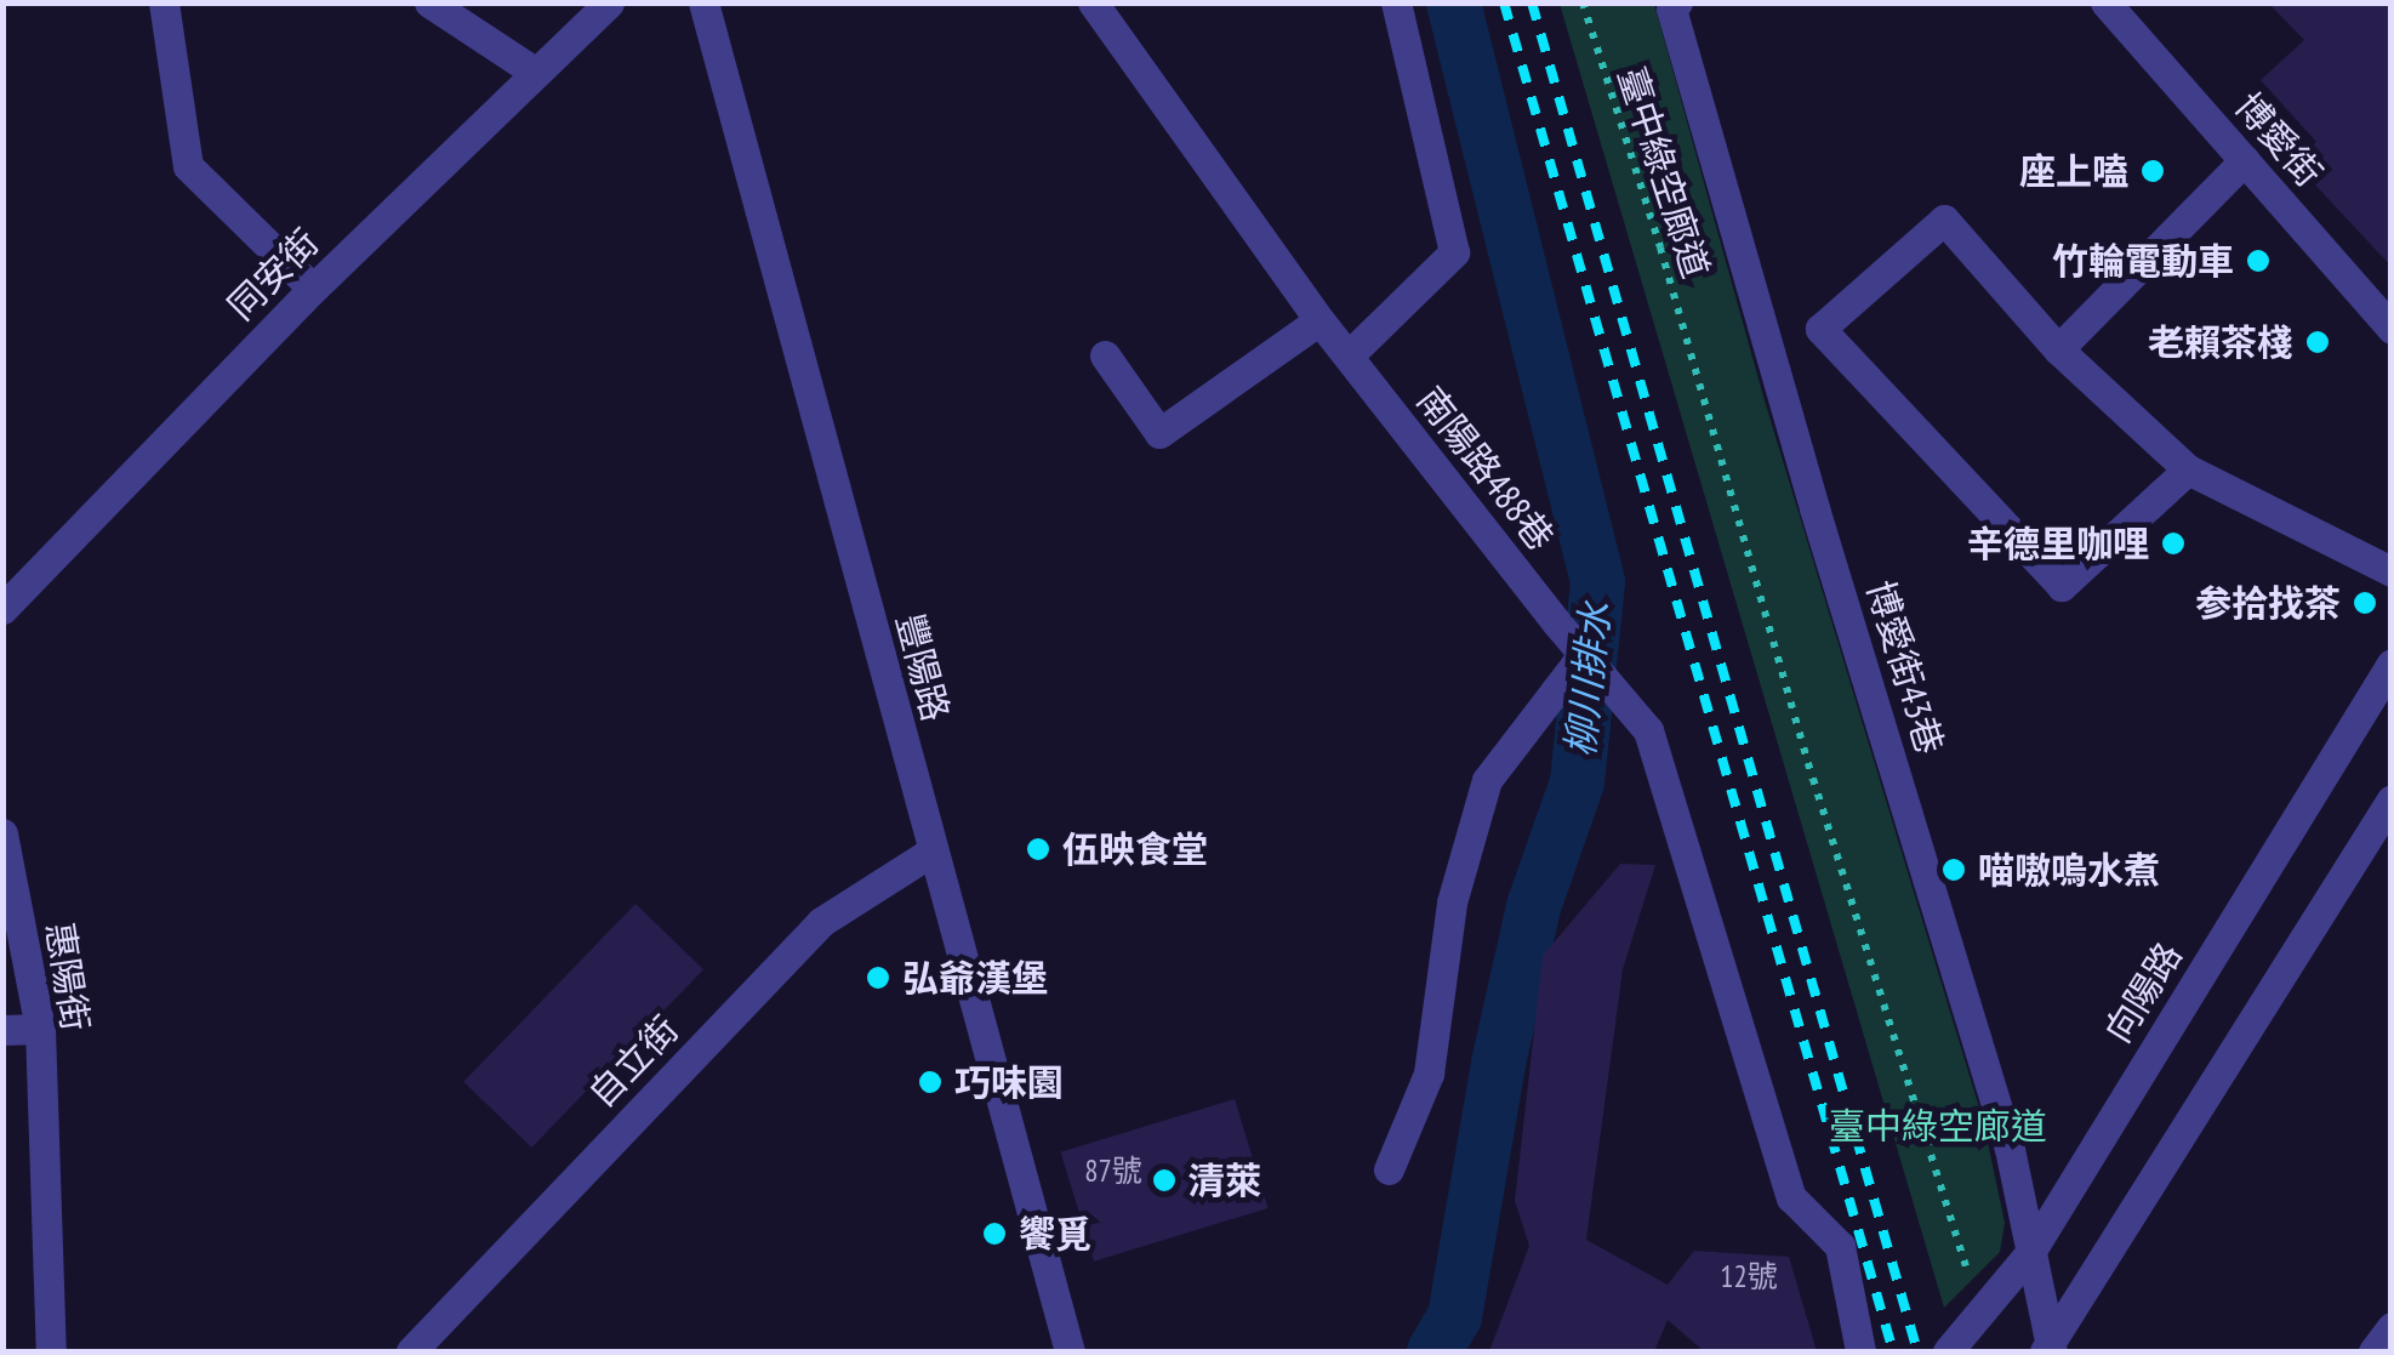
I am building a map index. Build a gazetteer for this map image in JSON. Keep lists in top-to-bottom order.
{
  "streets": {
    "street": [
      "博愛街",
      "同安街",
      "南陽路488巷",
      "豐陽路",
      "博愛街43巷",
      "惠陽街",
      "向陽路",
      "自立街"
    ],
    "path": ["臺中綠空廊道"]
  },
  "crossings": [
    ["豐陽路", "自立街"],
    ["博愛街43巷", "向陽路"]
  ],
  "water": ["柳川排水"],
  "parks": ["臺中綠空廊道"],
  "places": [
    "座上嗑",
    "竹輪電動車",
    "老賴茶棧",
    "辛德里咖哩",
    "参拾找茶",
    "伍映食堂",
    "喵嗷嗚水煮",
    "弘爺漢堡",
    "巧味園",
    "清萊",
    "饗覓"
  ],
  "house_numbers": ["87號", "12號"]
}
